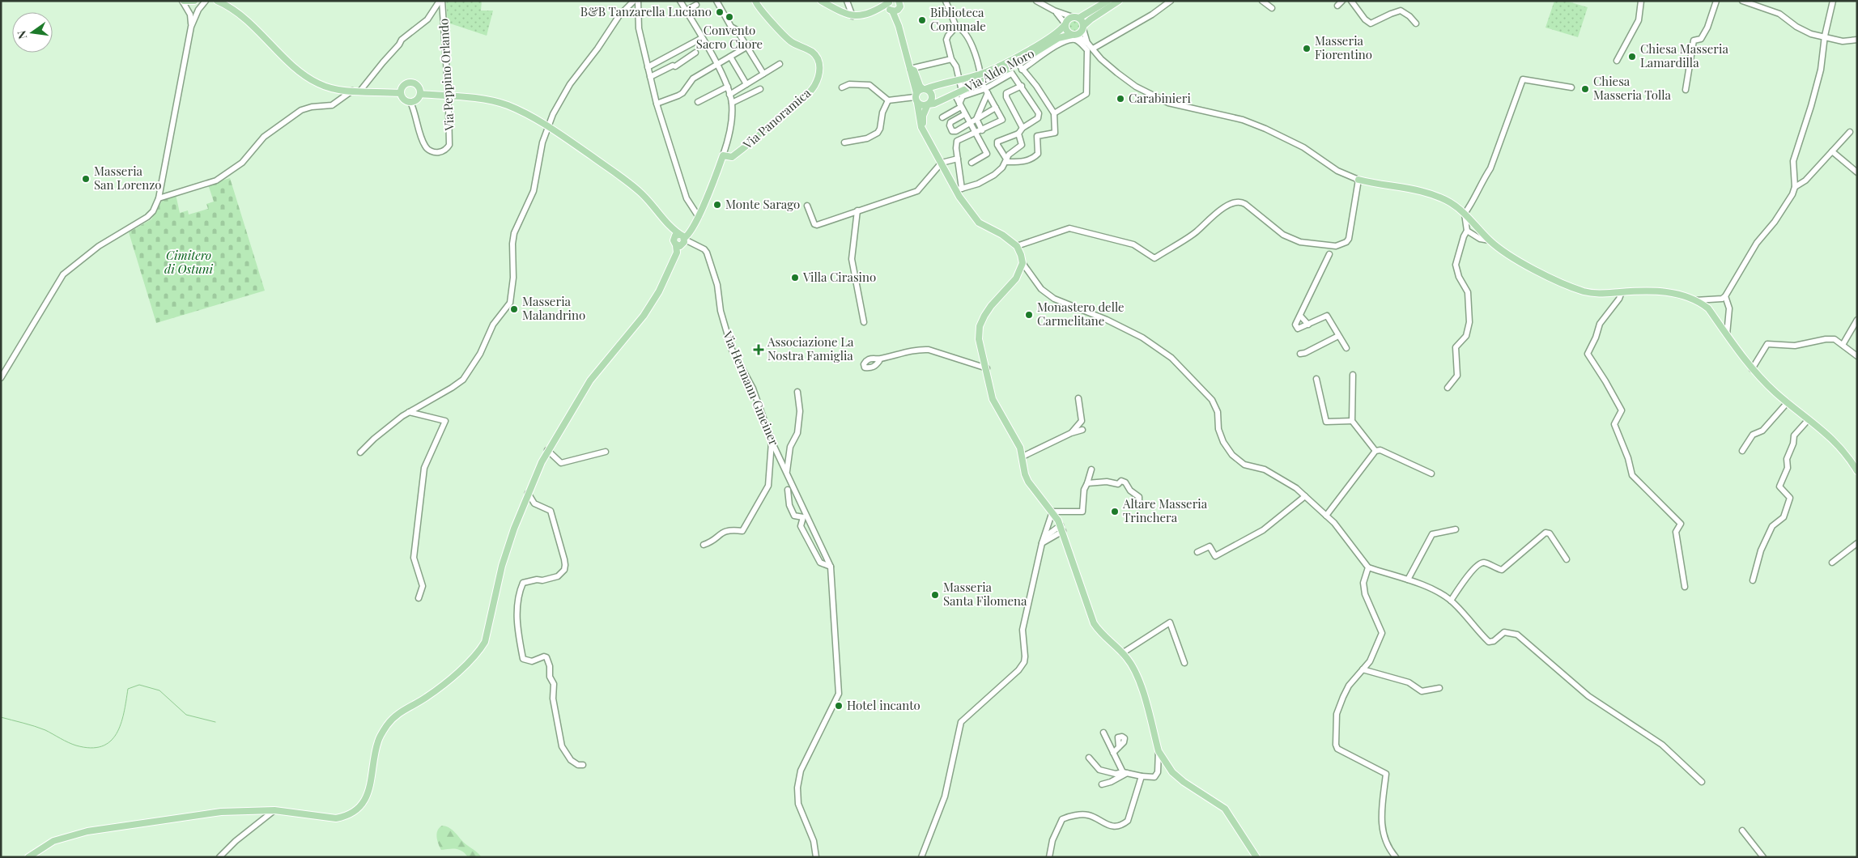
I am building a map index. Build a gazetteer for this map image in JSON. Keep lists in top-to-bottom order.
{
  "streets": {
    "main road": ["Via Aldo Moro", "Via Panoramica"],
    "street": ["Via Peppino Orlando", "Via Hermann Gmeiner"]
  },
  "parks": ["Cimitero di Ostuni"],
  "places": {
    "other": [
      "B&B Tanzarella Luciano",
      "Convento Sacro Cuore",
      "Biblioteca Comunale",
      "Masseria Fiorentino",
      "Chiesa Masseria Lamardilla",
      "Chiesa Masseria Tolla",
      "Carabinieri",
      "Masseria San Lorenzo",
      "Monte Sarago",
      "Villa Cirasino",
      "Masseria Malandrino",
      "Monastero delle Carmelitane",
      "Altare Masseria Trinchera",
      "Masseria Santa Filomena",
      "Hotel incanto"
    ],
    "health": ["Associazione La Nostra Famiglia"]
  },
  "north": "left"
}
